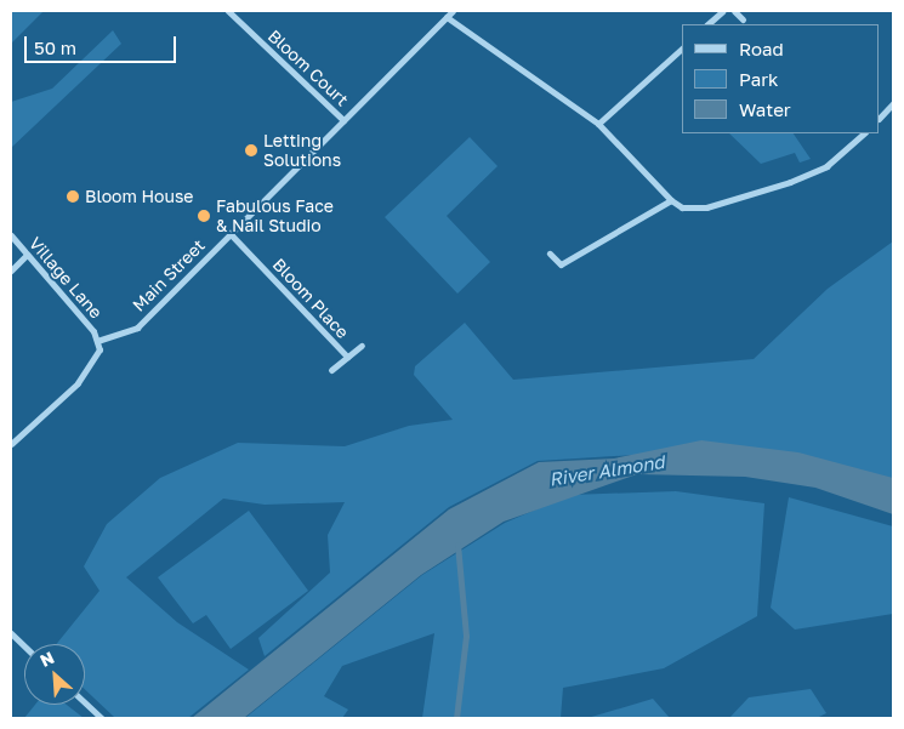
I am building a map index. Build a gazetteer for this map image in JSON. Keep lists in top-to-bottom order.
{
  "streets": {
    "street": [
      "Bloom Court",
      "Main Street",
      "Village Lane",
      "Bloom Place"
    ]
  },
  "crossings": [
    ["Bloom Court", "Main Street"],
    ["Main Street", "Village Lane"],
    ["Main Street", "Bloom Place"]
  ],
  "water": ["River Almond"],
  "places": ["Letting Solutions", "Bloom House", "Fabulous Face & Nail Studio"],
  "legend": ["Road", "Park", "Water"],
  "scale_bar": "50 m",
  "north": "top left"
}
